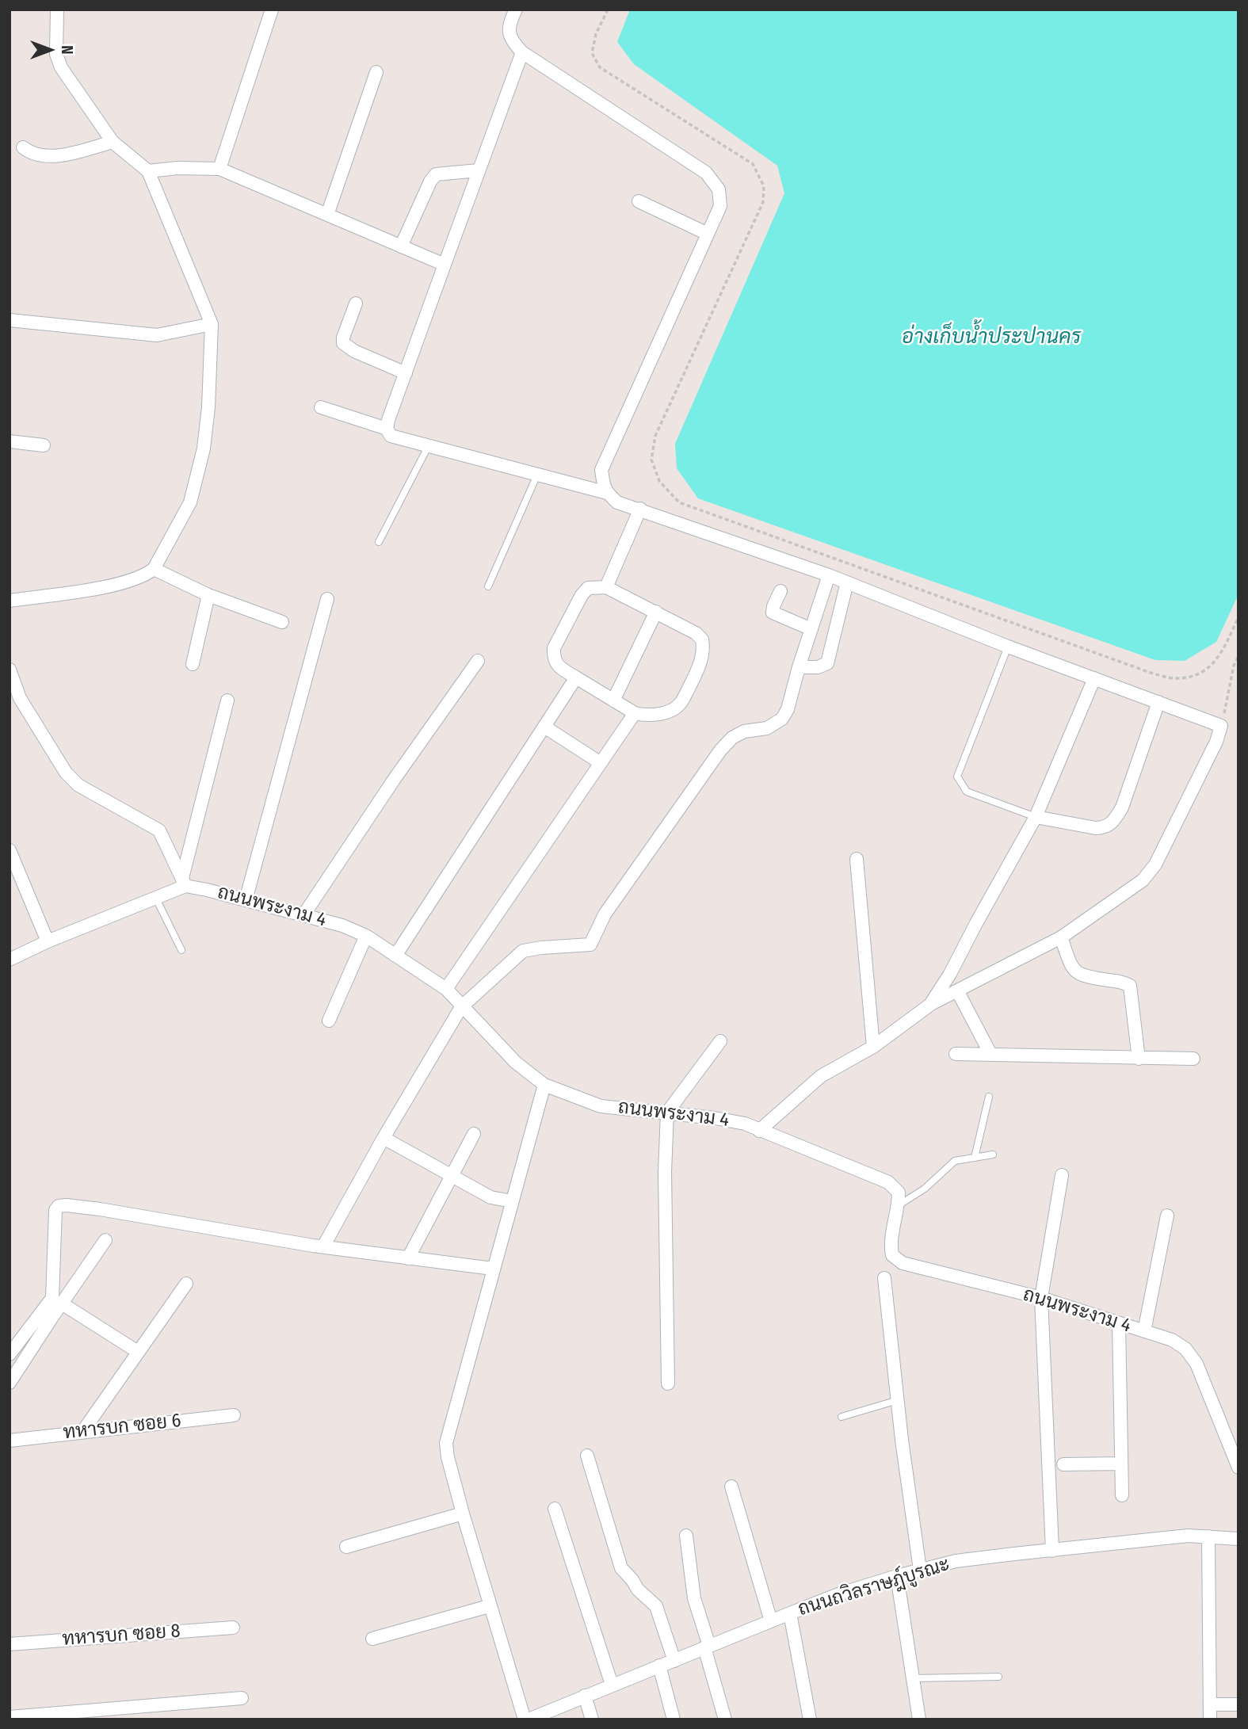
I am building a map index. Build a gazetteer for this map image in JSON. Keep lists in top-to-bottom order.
{
  "streets": {
    "street": [
      "ถนนพระงาม 4",
      "ทหารบก ซอย 6",
      "ถนนถวิลราษฎ์บูรณะ",
      "ทหารบก ซอย 8"
    ]
  },
  "water": ["อ่างเก็บน้ำประปานคร"],
  "north": "right"
}
